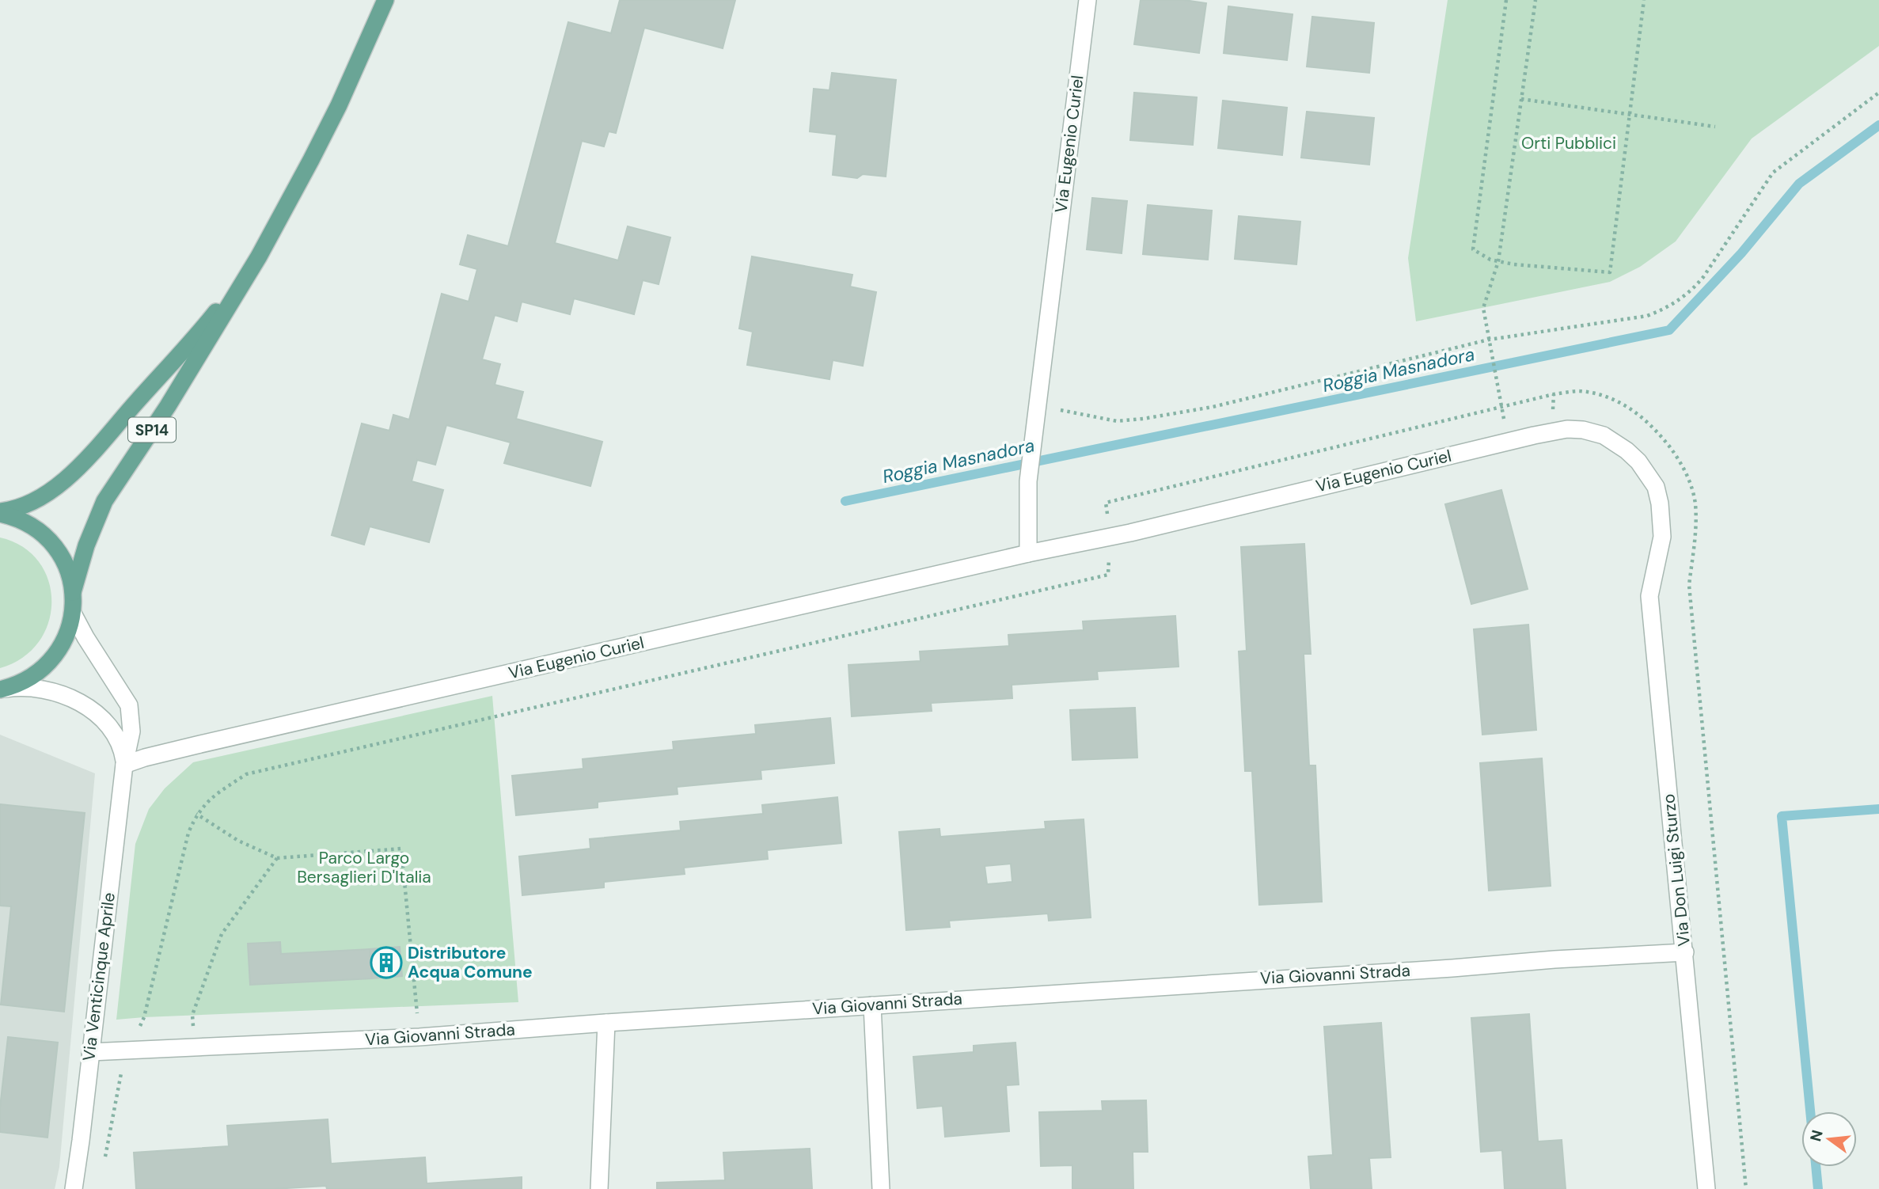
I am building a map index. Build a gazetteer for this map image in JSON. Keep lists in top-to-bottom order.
{
  "streets": {
    "main road": ["SP14"],
    "street": [
      "Via Eugenio Curiel",
      "Via Don Luigi Sturzo",
      "Via Giovanni Strada",
      "Via Venticinque Aprile"
    ]
  },
  "crossings": [
    ["Via Eugenio Curiel", "Via Don Luigi Sturzo"],
    ["Via Eugenio Curiel", "Via Venticinque Aprile"],
    ["SP14", "Via Venticinque Aprile"],
    ["Via Don Luigi Sturzo", "Via Giovanni Strada"],
    ["Via Giovanni Strada", "Via Venticinque Aprile"]
  ],
  "water": ["Roggia Masnadora"],
  "parks": ["Orti Pubblici", "Parco Largo Bersaglieri D'Italia"],
  "places": {
    "building": ["Distributore Acqua Comune"]
  },
  "north": "left"
}
